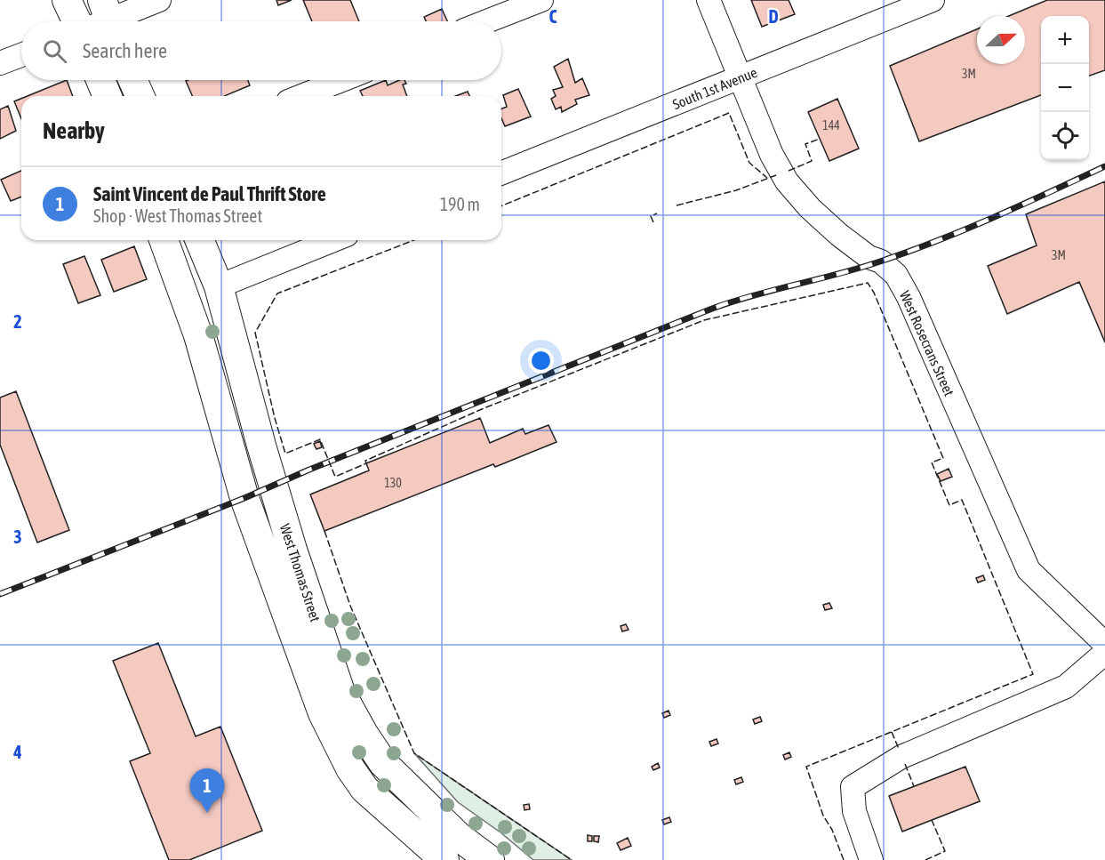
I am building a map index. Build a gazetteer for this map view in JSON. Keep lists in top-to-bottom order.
{
  "streets": {
    "main road": ["West Thomas Street"],
    "street": ["South 1st Avenue", "West Rosecrans Street"]
  },
  "crossings": [
    ["South 1st Avenue", "West Rosecrans Street"]
  ],
  "house_numbers": [
    "3M",
    "144",
    "3M",
    "130"
  ],
  "north": "right",
  "page": {
    "map_buttons": ["+", "−"],
    "search": "Search here",
    "heading": "Nearby",
    "list": [
      {
        "mark": "1",
        "name": "Saint Vincent de Paul Thrift Store",
        "note": "Shop · West Thomas Street",
        "value": "190 m"
      }
    ],
    "pins": "1"
  },
  "grid": {
    "columns": ["C", "D"],
    "rows": ["2", "3", "4"]
  }
}
